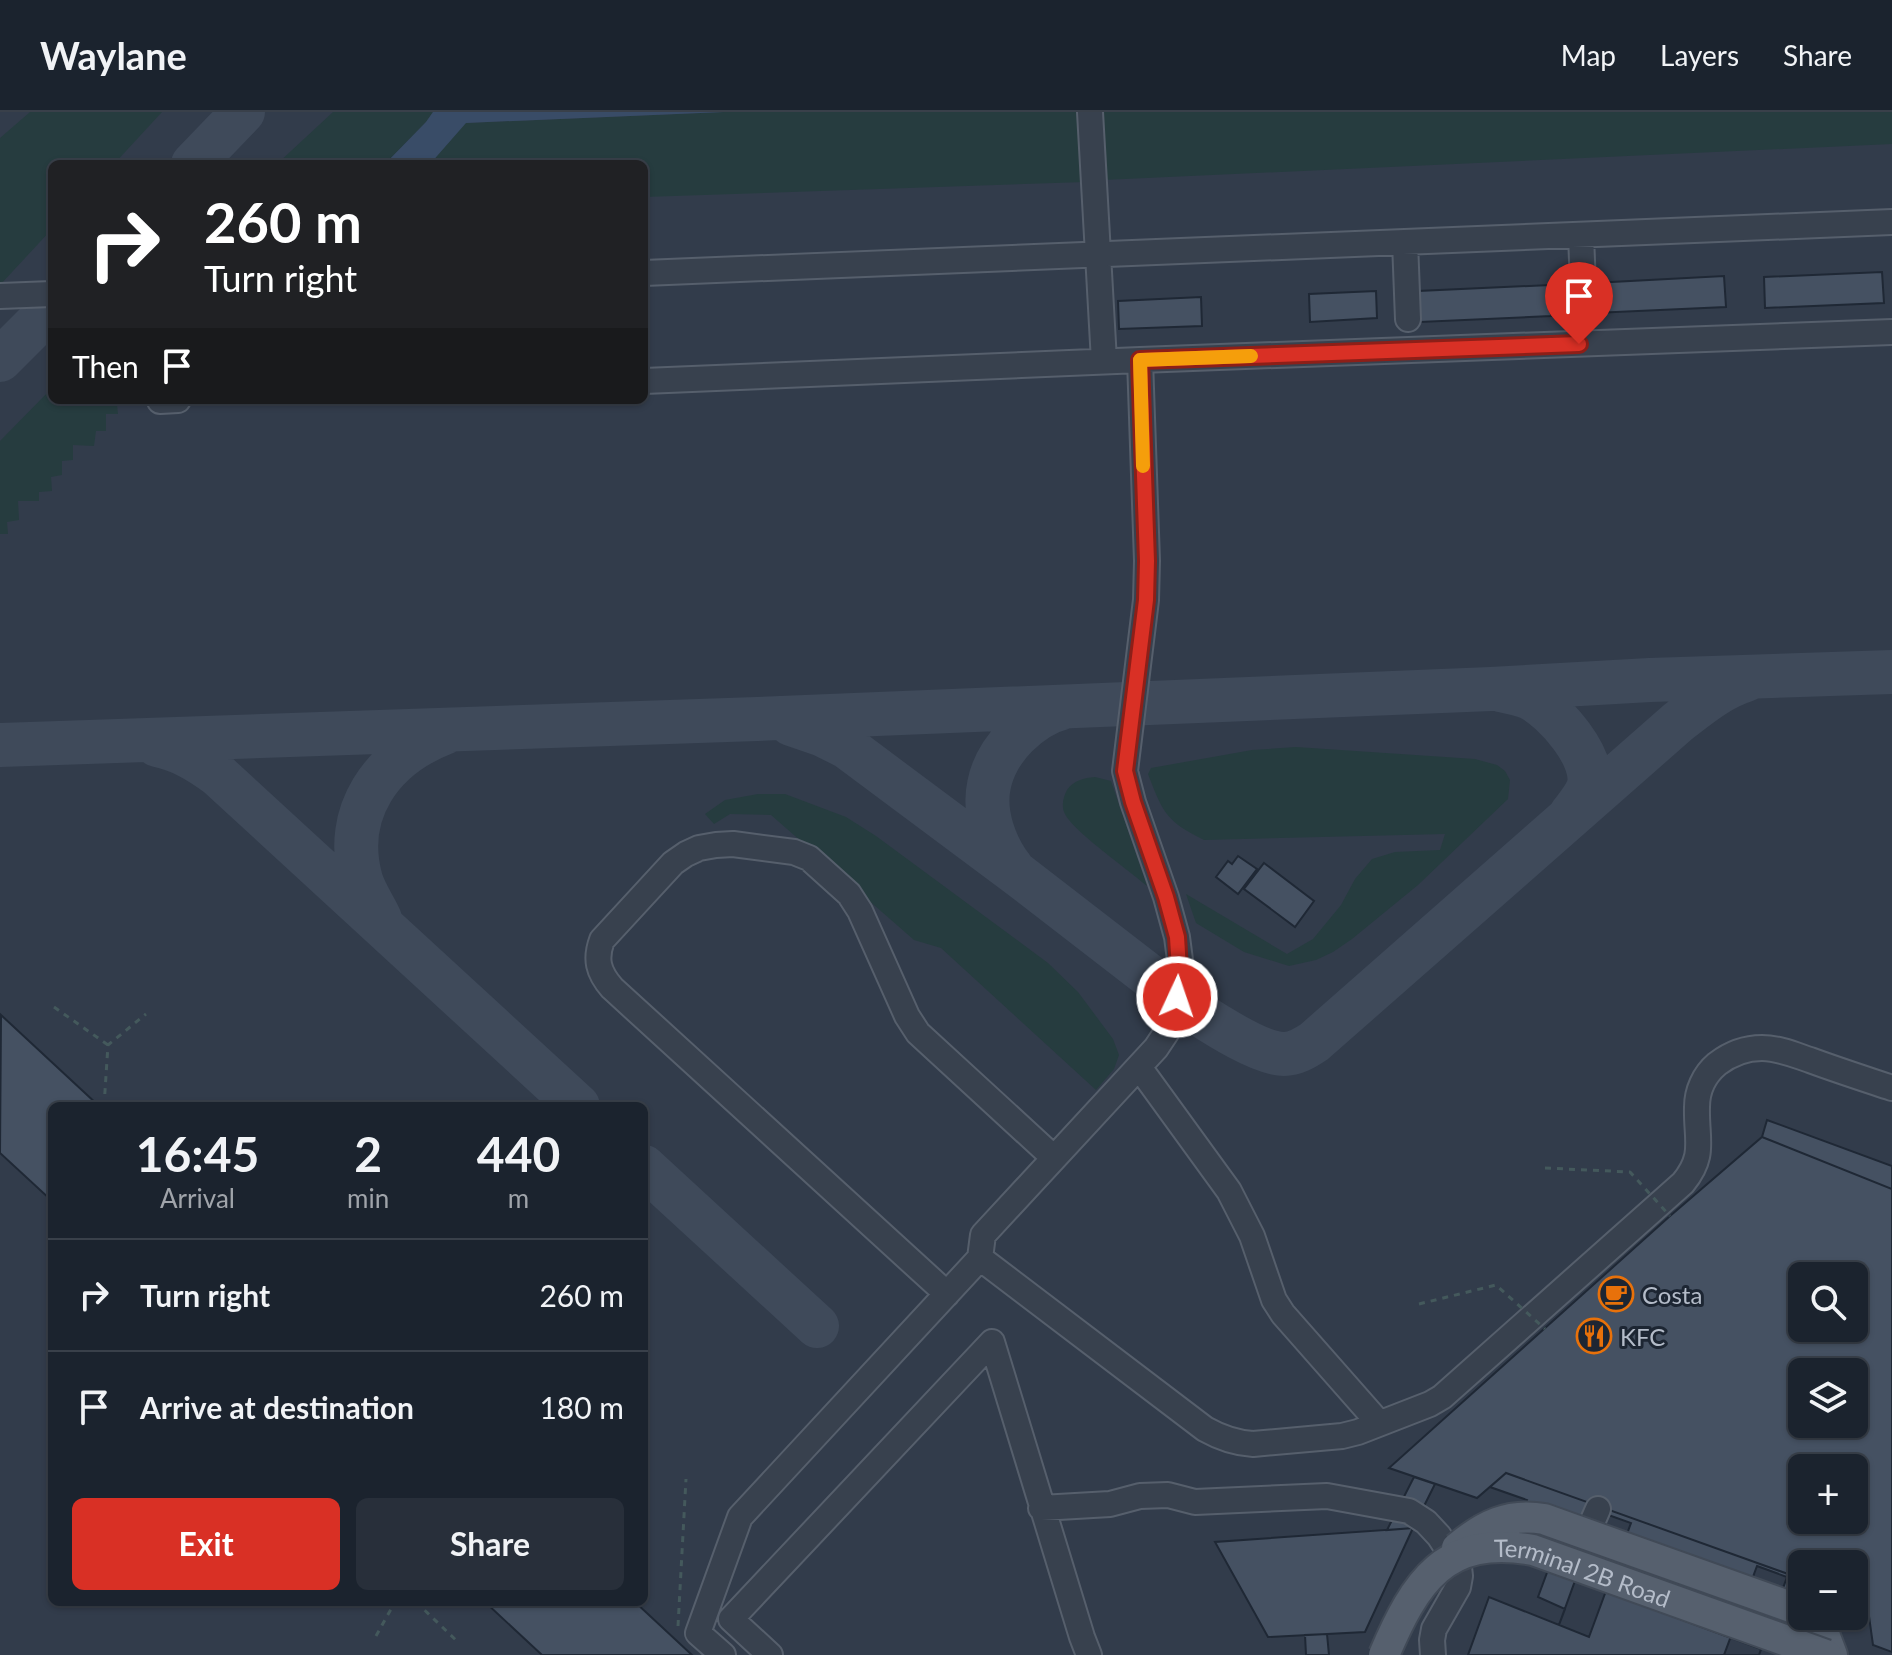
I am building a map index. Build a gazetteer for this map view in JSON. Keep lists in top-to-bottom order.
{
  "streets": {
    "main road": ["Terminal 2B Road"]
  },
  "places": {
    "cafe": ["Costa"],
    "restaurant": ["KFC"]
  },
  "page": {
    "header": "Waylane",
    "nav": ["Map", "Layers", "Share"],
    "turn": ["260 m", "Turn right"],
    "then": "Then",
    "eta": [
      "16:45",
      "Arrival",
      "2",
      "min",
      "440",
      "m"
    ],
    "list": [
      {
        "name": "Turn right",
        "value": "260 m"
      },
      {
        "name": "Arrive at destination",
        "value": "180 m"
      }
    ],
    "map_buttons": ["+", "−"],
    "buttons": ["Exit", "Share"]
  }
}
